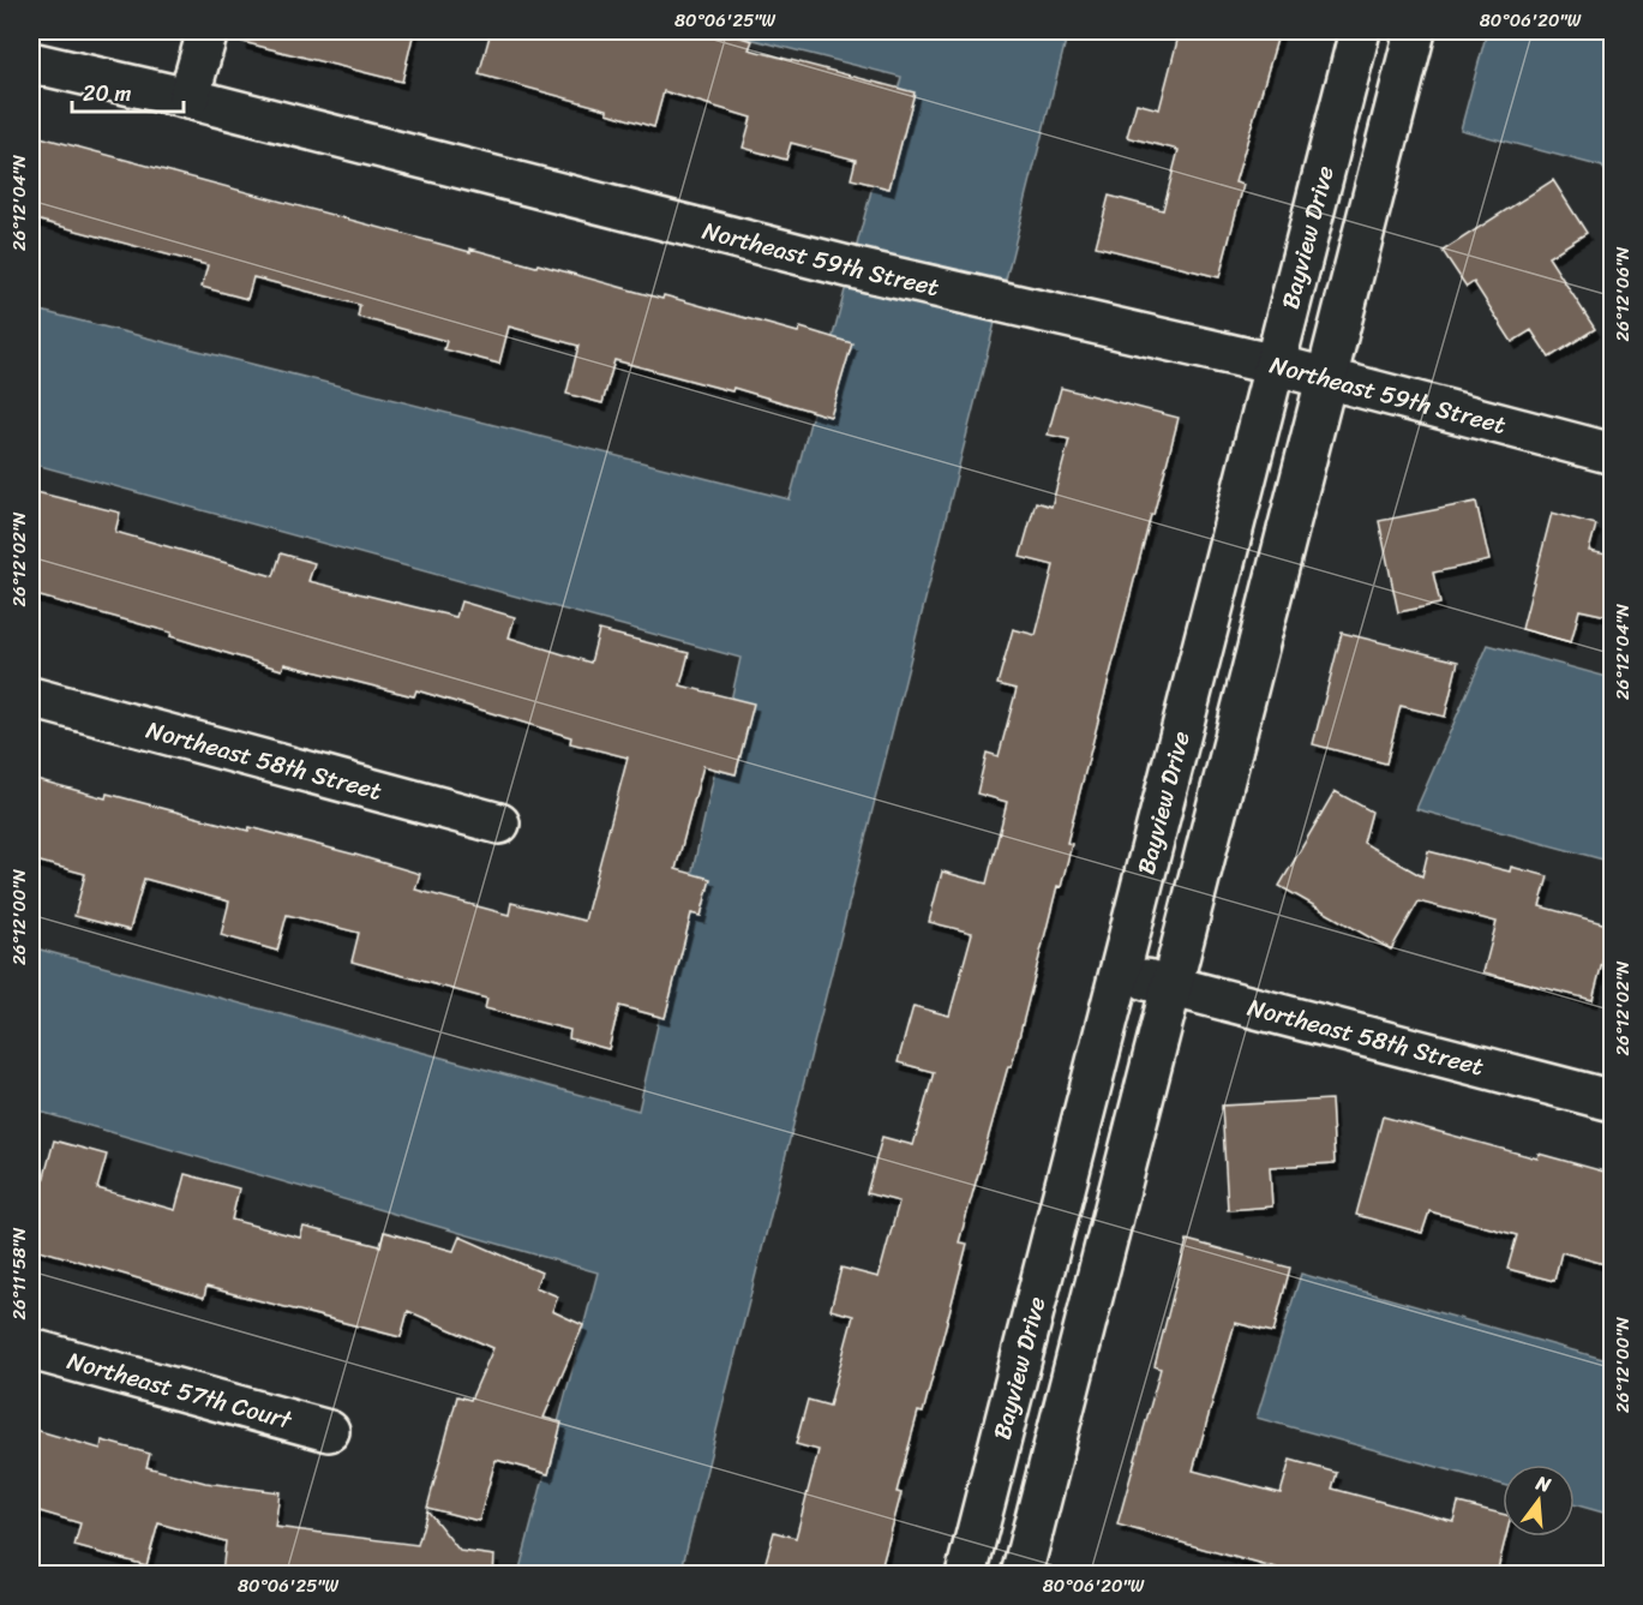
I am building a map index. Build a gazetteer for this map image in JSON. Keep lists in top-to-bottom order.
{
  "streets": {
    "street": [
      "Bayview Drive",
      "Northeast 59th Street",
      "Northeast 58th Street",
      "Northeast 57th Court"
    ]
  },
  "crossings": [
    ["Bayview Drive", "Northeast 59th Street"],
    ["Bayview Drive", "Northeast 58th Street"]
  ],
  "scale_bar": "20 m",
  "north": "top",
  "coordinates": [
    "80°06'25\"W",
    "80°06'20\"W",
    "26°12'04\"N",
    "26°12'06\"N",
    "26°12'02\"N",
    "26°12'00\"N",
    "26°11'58\"N"
  ]
}
